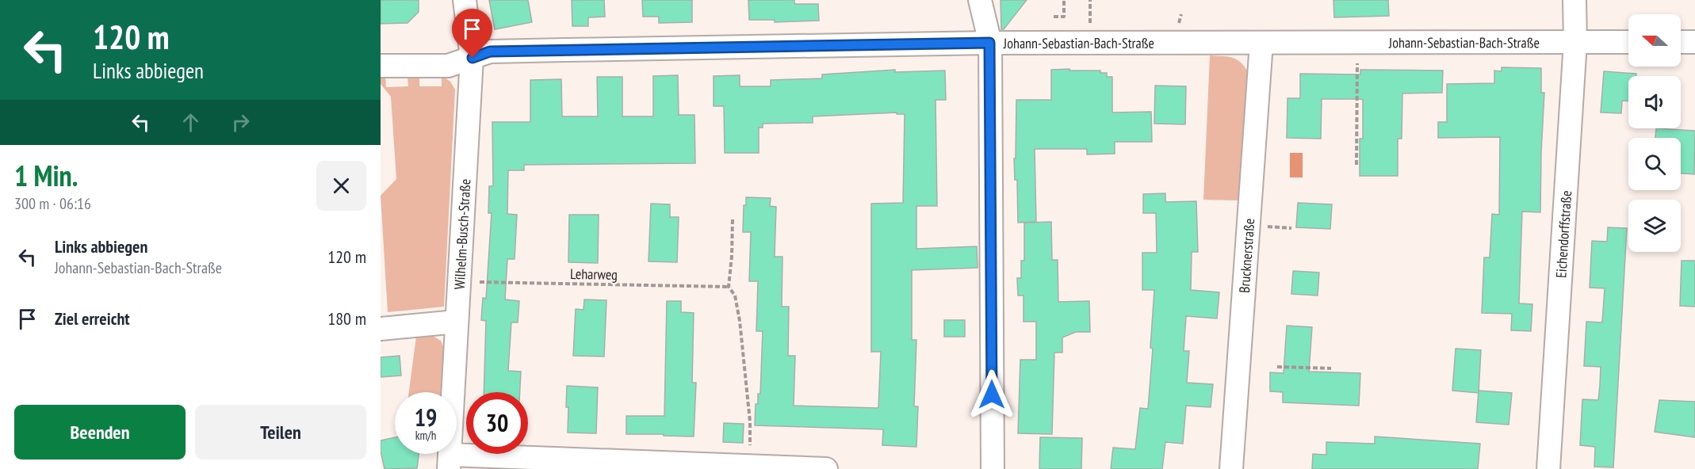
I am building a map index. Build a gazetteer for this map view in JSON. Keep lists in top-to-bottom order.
{
  "streets": {
    "street": [
      "Johann-Sebastian-Bach-Straße",
      "Wilhelm-Busch-Straße",
      "Eichendorffstraße",
      "Brucknerstraße"
    ],
    "path": ["Leharweg"]
  },
  "crossings": [
    ["Johann-Sebastian-Bach-Straße", "Wilhelm-Busch-Straße"],
    ["Johann-Sebastian-Bach-Straße", "Eichendorffstraße"],
    ["Johann-Sebastian-Bach-Straße", "Brucknerstraße"],
    ["Wilhelm-Busch-Straße", "Leharweg"]
  ],
  "north": "left",
  "page": {
    "turn": ["120 m", "Links abbiegen"],
    "heading": ["1 Min.", "300 m · 06:16"],
    "list": [
      {
        "name": "Links abbiegen",
        "note": "Johann-Sebastian-Bach-Straße",
        "value": "120 m"
      },
      {
        "name": "Ziel erreicht",
        "value": "180 m"
      }
    ],
    "speed": "19 km/h",
    "limit": "30",
    "buttons": ["Beenden", "Teilen"]
  }
}
